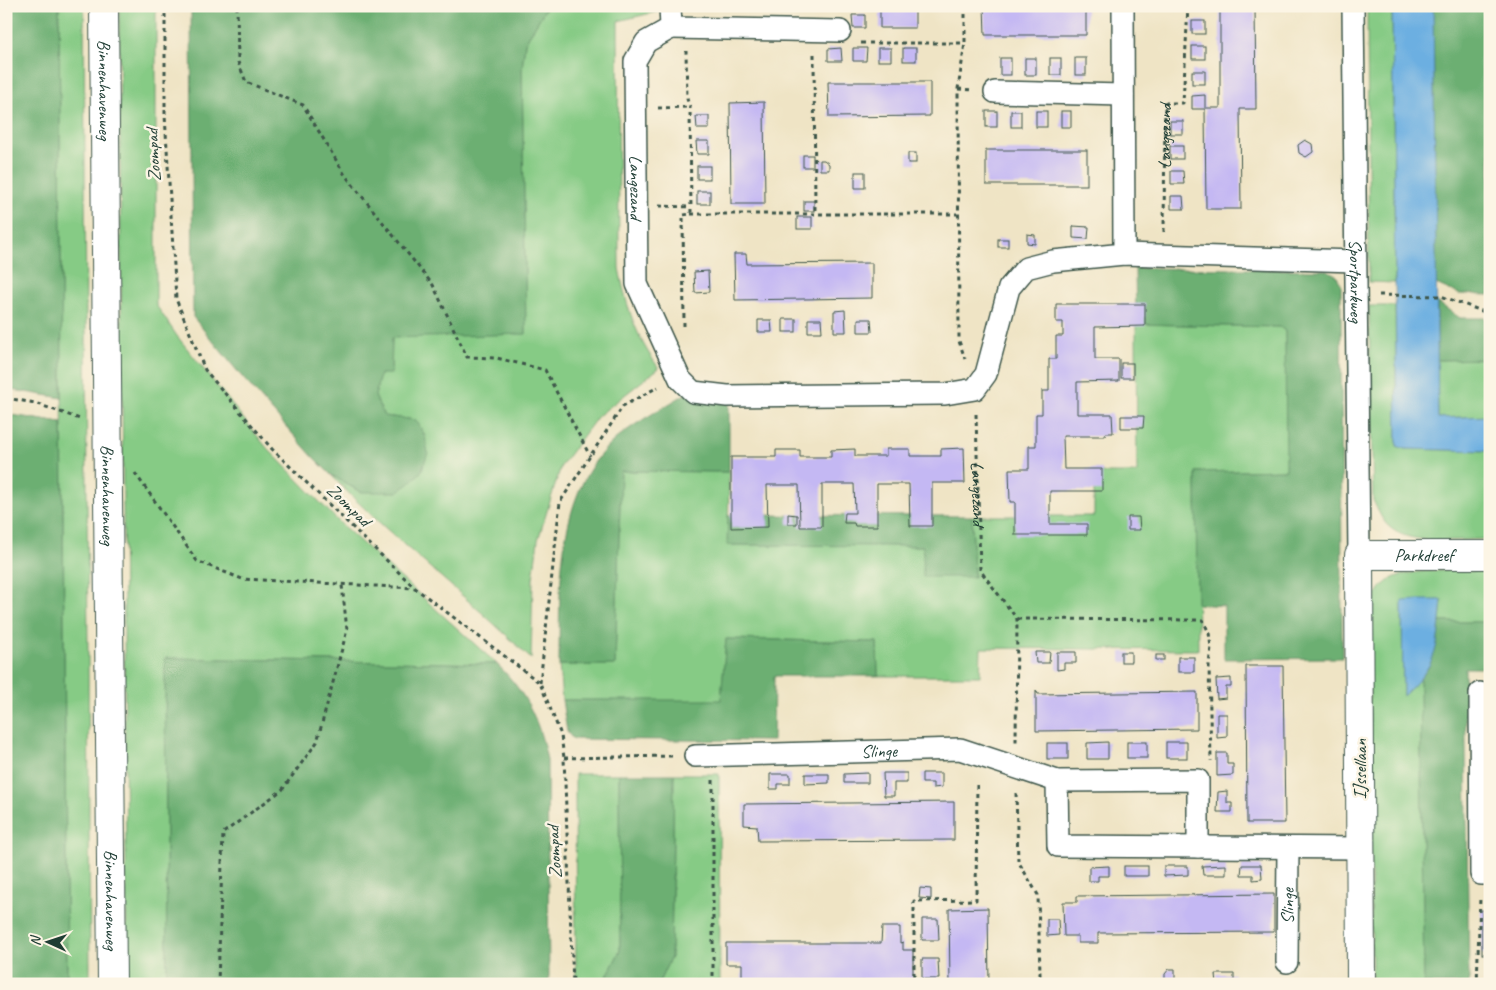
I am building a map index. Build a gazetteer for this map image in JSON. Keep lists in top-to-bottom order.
{
  "streets": {
    "street": [
      "Binnenhavenweg",
      "Langezand",
      "Sportparkweg",
      "Parkdreef",
      "Slinge",
      "IJssellaan"
    ],
    "path": ["Zoompad"]
  },
  "crossings": [
    ["Sportparkweg", "Parkdreef"],
    ["Sportparkweg", "IJssellaan"],
    ["Parkdreef", "IJssellaan"]
  ],
  "north": "left"
}
